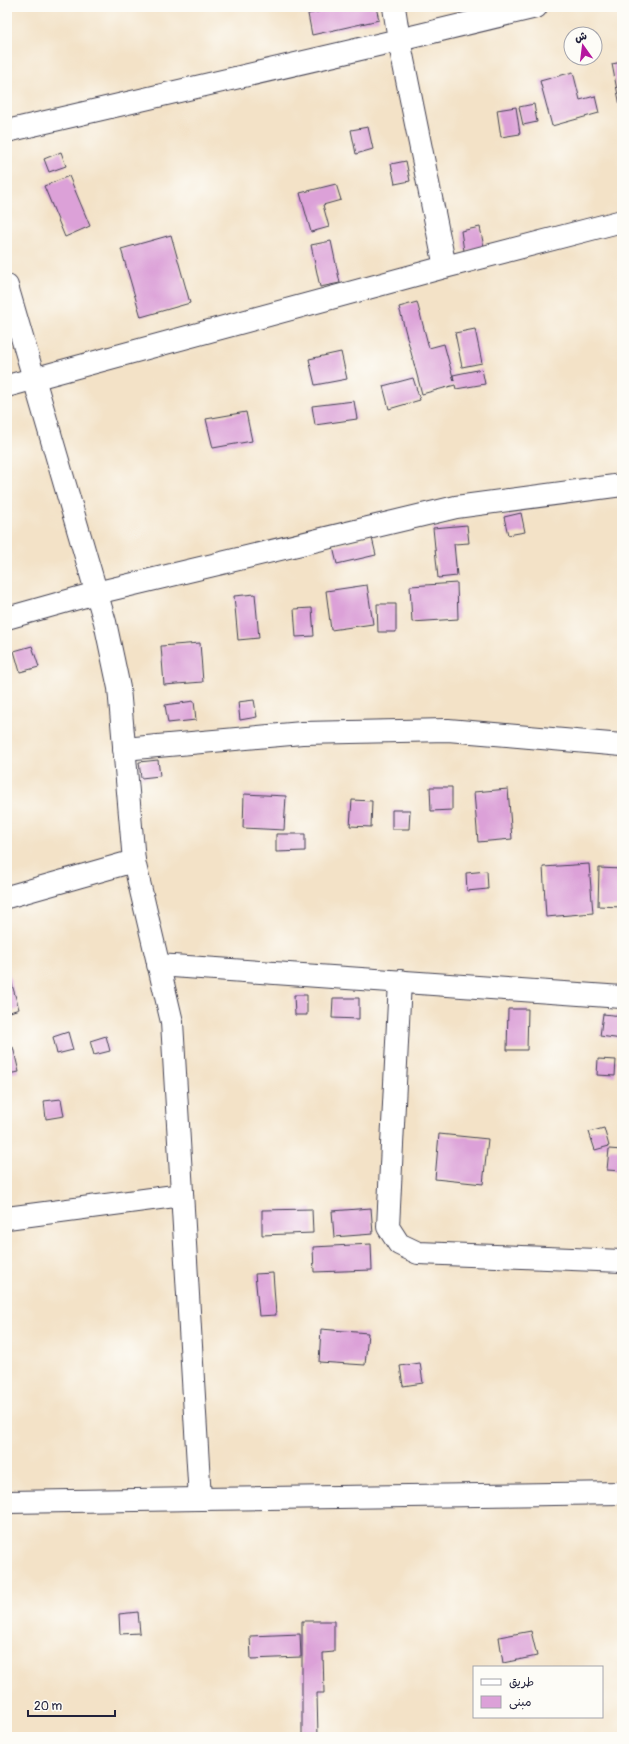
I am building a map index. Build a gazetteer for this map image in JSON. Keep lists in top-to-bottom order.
{
  "legend": ["طريق", "مبنى"],
  "scale_bar": "20 m",
  "north": "top"
}
